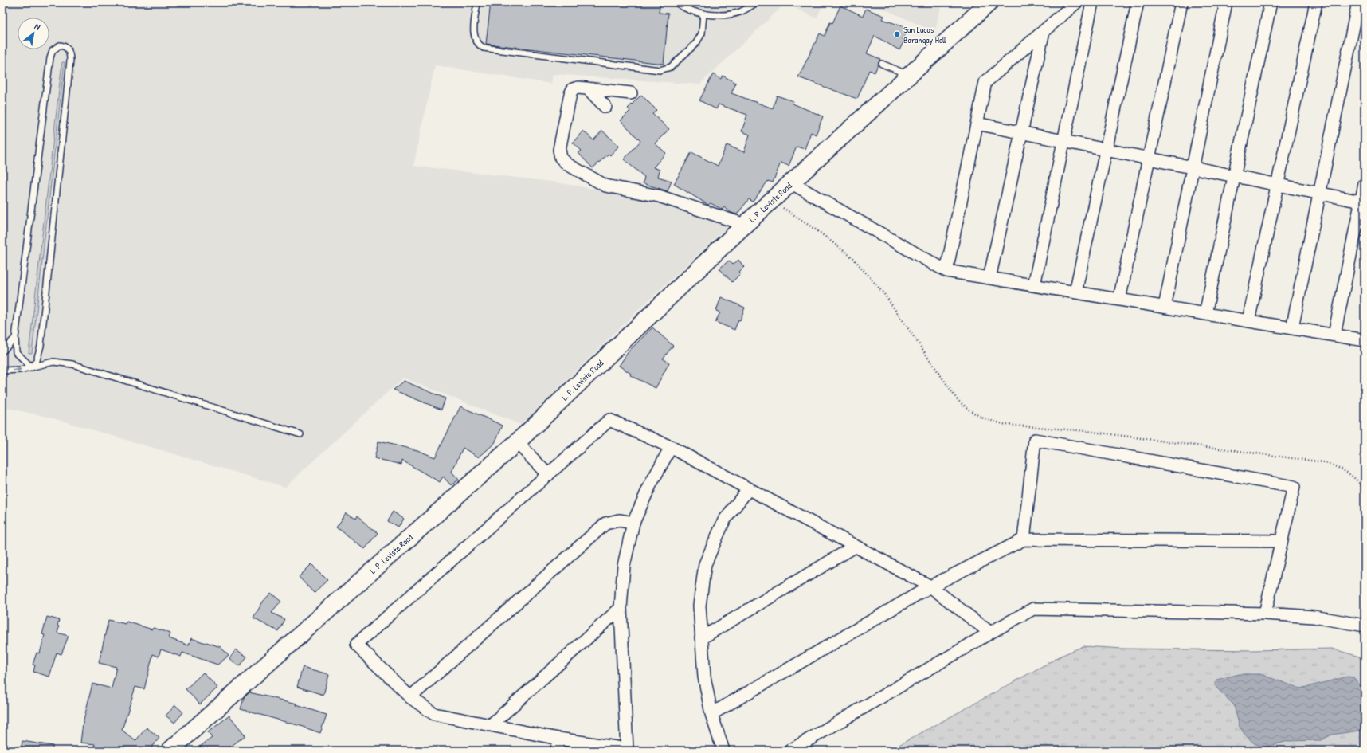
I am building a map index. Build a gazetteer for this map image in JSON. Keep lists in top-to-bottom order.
{
  "streets": {
    "main road": ["L. P. Leviste Road"]
  },
  "places": ["San Lucas Barangay Hall"],
  "north": "top right"
}
